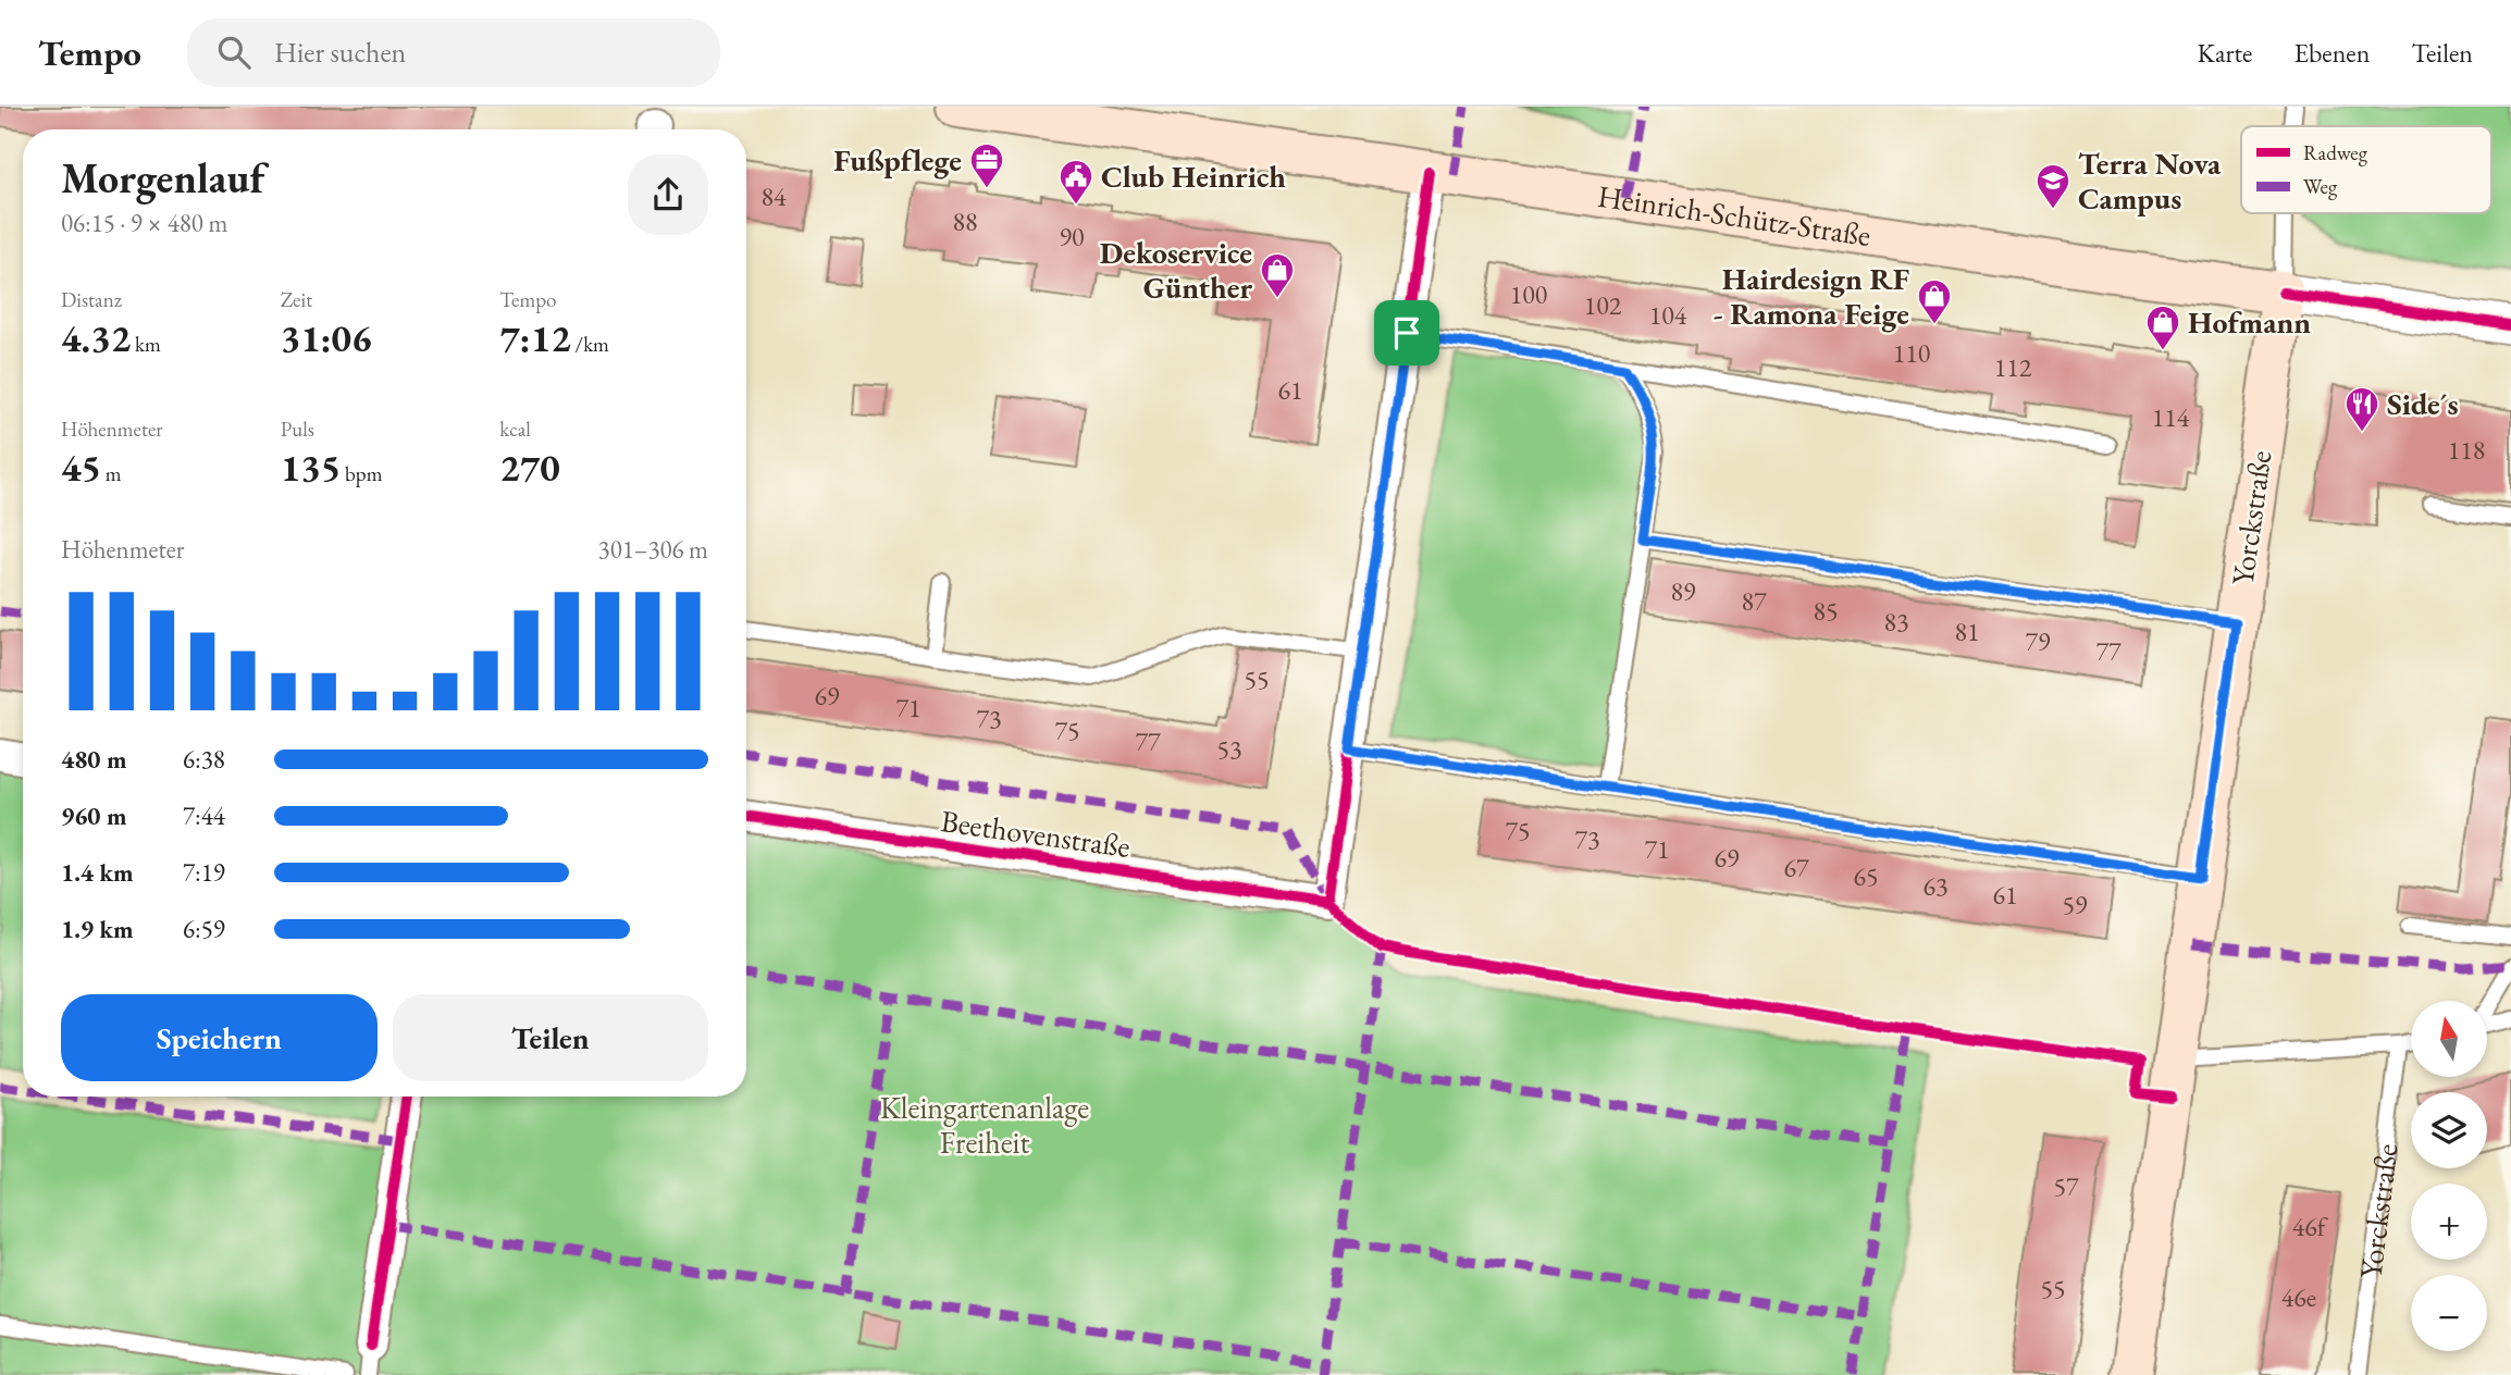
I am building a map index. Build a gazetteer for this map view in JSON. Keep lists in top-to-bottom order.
{
  "streets": {
    "main road": ["Heinrich-Schütz-Straße", "Yorckstraße"],
    "street": ["Beethovenstraße"]
  },
  "crossings": [
    ["Heinrich-Schütz-Straße", "Yorckstraße"]
  ],
  "parks": ["Kleingartenanlage Freiheit"],
  "places": {
    "office": ["Fußpflege"],
    "public building": ["Club Heinrich"],
    "school or university": ["Terra Nova Campus"],
    "shop": ["Dekoservice Günther", "Hairdesign RF - Ramona Feige", "Hofmann"],
    "restaurant": ["Side´s"]
  },
  "house_numbers": [
    "84",
    "88",
    "90",
    "100",
    "102",
    "104",
    "110",
    "112",
    "61",
    "114",
    "118",
    "89",
    "87",
    "85",
    "83",
    "81",
    "79",
    "77",
    "55",
    "69",
    "71",
    "73",
    "75",
    "77",
    "53",
    "75",
    "73",
    "71",
    "69",
    "67",
    "65",
    "63",
    "61",
    "59",
    "57",
    "46f",
    "55",
    "46e"
  ],
  "legend": ["Radweg", "Weg"],
  "north": "top",
  "page": {
    "header": "Tempo",
    "search": "Hier suchen",
    "nav": ["Karte", "Ebenen", "Teilen"],
    "heading": ["Morgenlauf", "06:15 · 9 × 480 m"],
    "stats": [
      ["Distanz", "4.32 km"],
      ["Zeit", "31:06"],
      ["Tempo", "7:12 /km"],
      ["Höhenmeter", "45 m"],
      ["Puls", "135 bpm"],
      ["kcal", "270"]
    ],
    "chart": ["Höhenmeter", "301–306 m"],
    "list": [
      {
        "name": "480 m",
        "note": "6:38"
      },
      {
        "name": "960 m",
        "note": "7:44"
      },
      {
        "name": "1.4 km",
        "note": "7:19"
      },
      {
        "name": "1.9 km",
        "note": "6:59"
      }
    ],
    "buttons": ["Speichern", "Teilen"],
    "map_buttons": ["+", "−"]
  }
}
